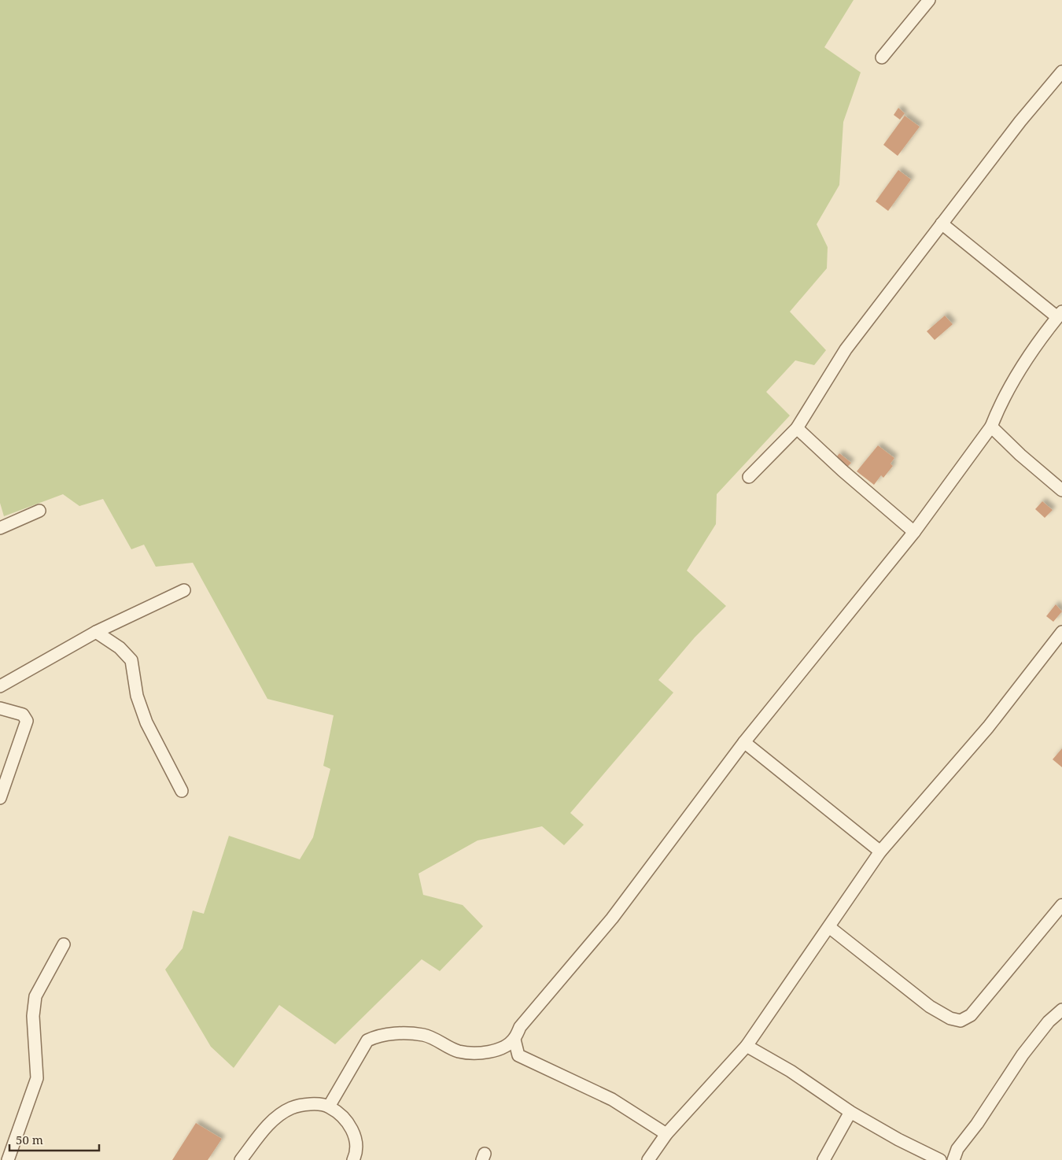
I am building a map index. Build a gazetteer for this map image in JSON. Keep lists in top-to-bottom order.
{
  "scale_bar": "50 m"
}
